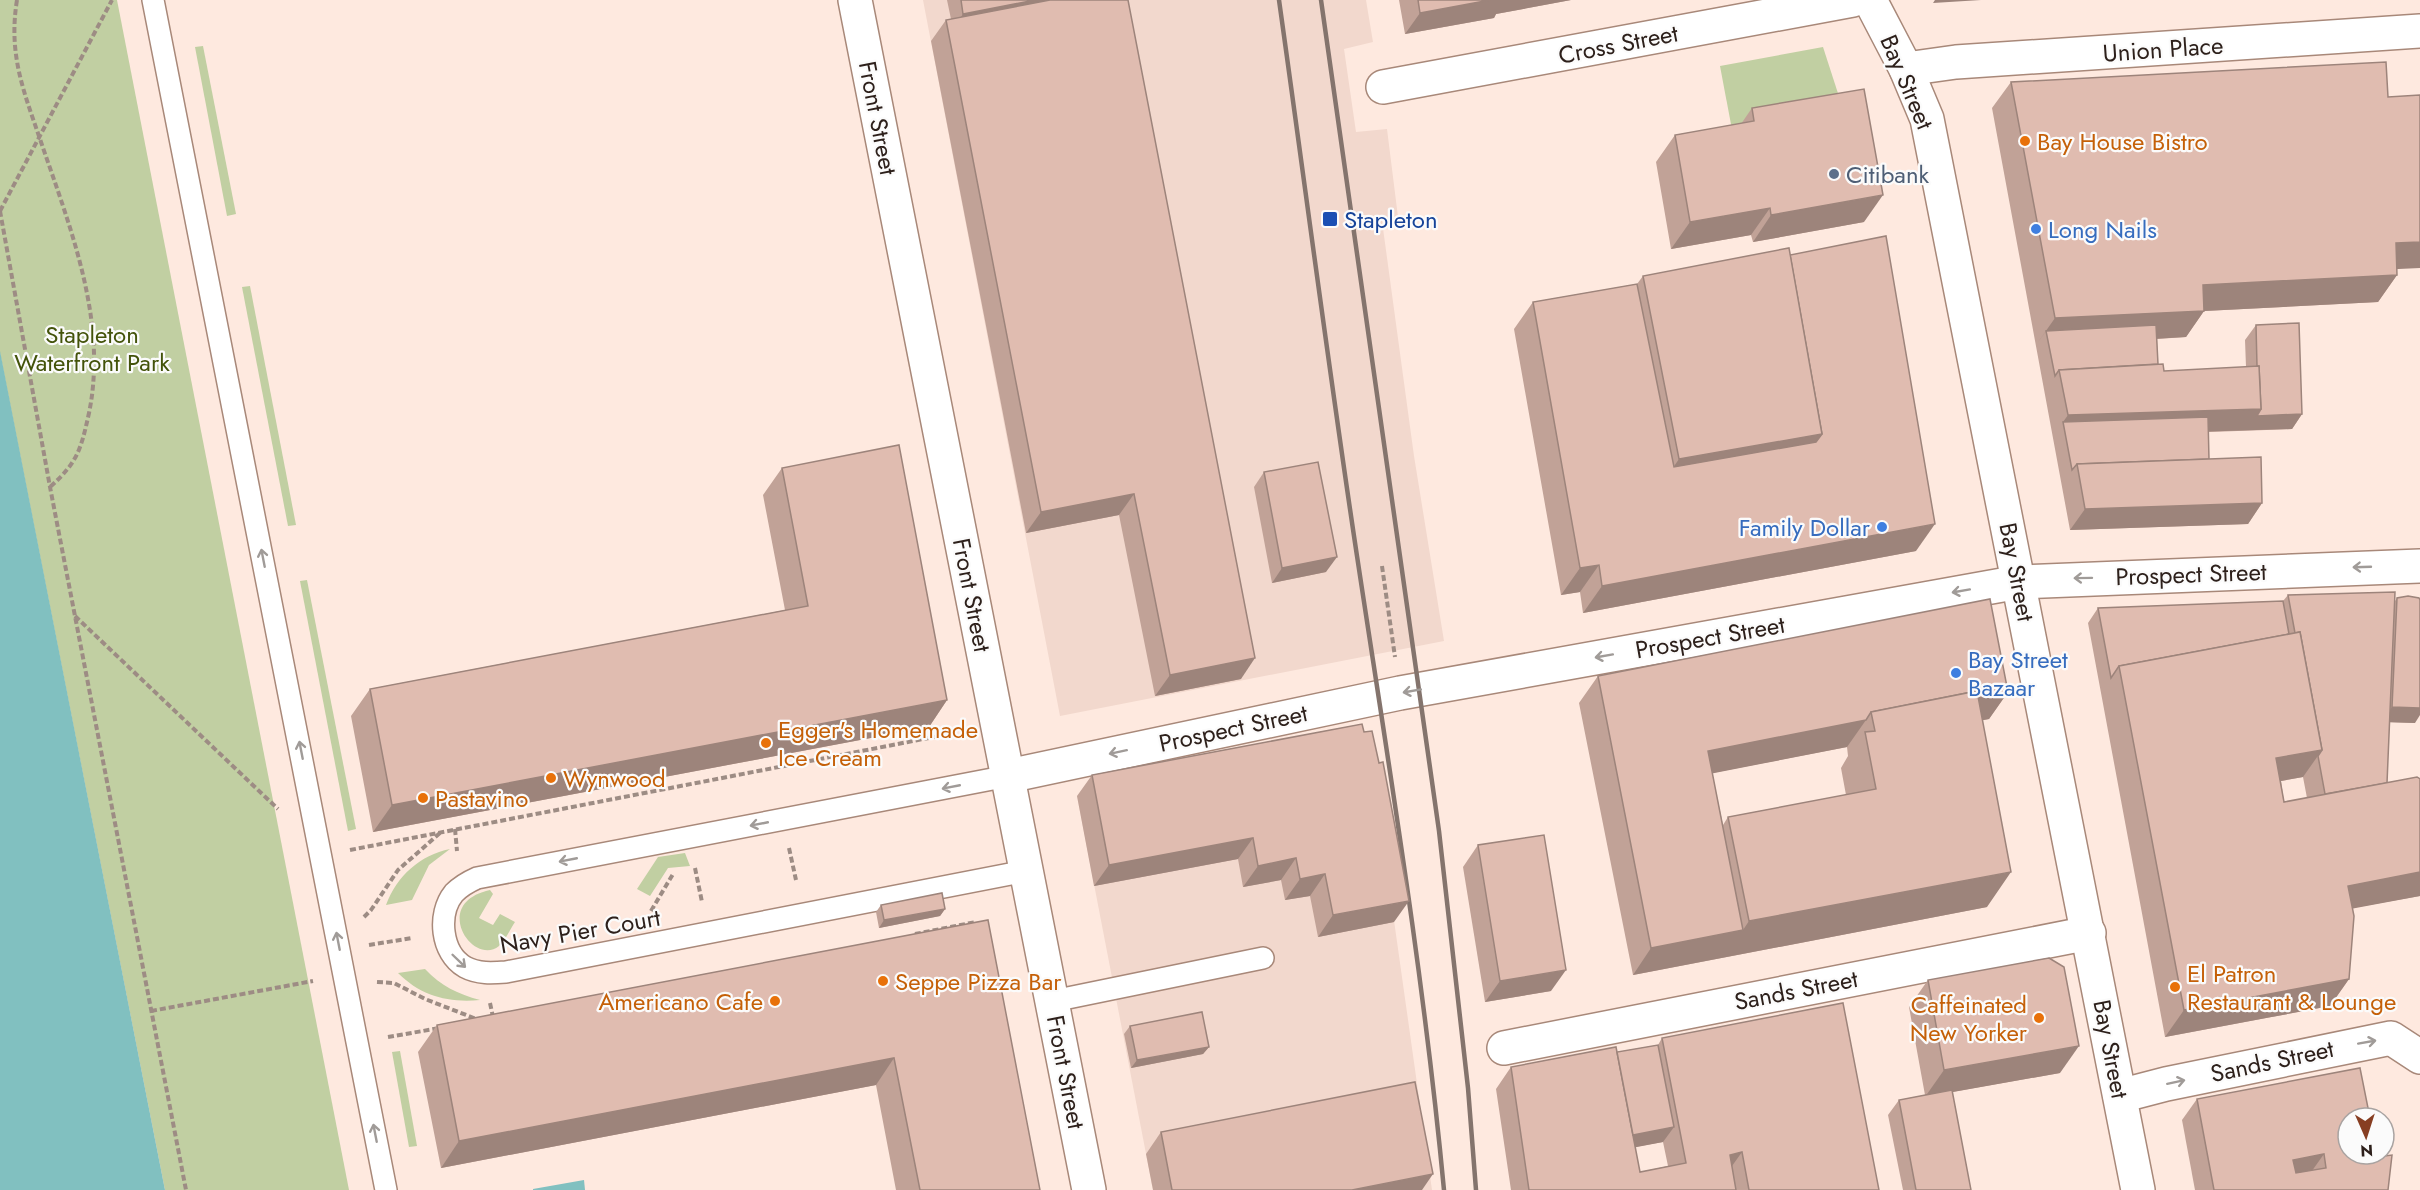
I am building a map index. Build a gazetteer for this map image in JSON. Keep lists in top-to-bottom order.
{
  "streets": {
    "street": [
      "Cross Street",
      "Union Place",
      "Bay Street",
      "Front Street",
      "Prospect Street",
      "Sands Street"
    ],
    "lane": ["Navy Pier Court"]
  },
  "crossings": [
    ["Union Place", "Bay Street"],
    ["Bay Street", "Prospect Street"],
    ["Bay Street", "Sands Street"],
    ["Front Street", "Prospect Street"],
    ["Front Street", "Navy Pier Court"],
    ["Prospect Street", "Navy Pier Court"]
  ],
  "one_way": ["Prospect Street"],
  "parks": ["Stapleton Waterfront Park"],
  "places": {
    "other": [
      "Bay House Bistro",
      "Citibank",
      "Long Nails",
      "Family Dollar",
      "Bay Street Bazaar",
      "Egger's Homemade Ice Cream",
      "Wynwood",
      "Pastavino",
      "Seppe Pizza Bar",
      "El Patron Restaurant & Lounge",
      "Americano Cafe",
      "Caffeinated New Yorker"
    ],
    "transit": ["Stapleton"]
  },
  "north": "bottom"
}
